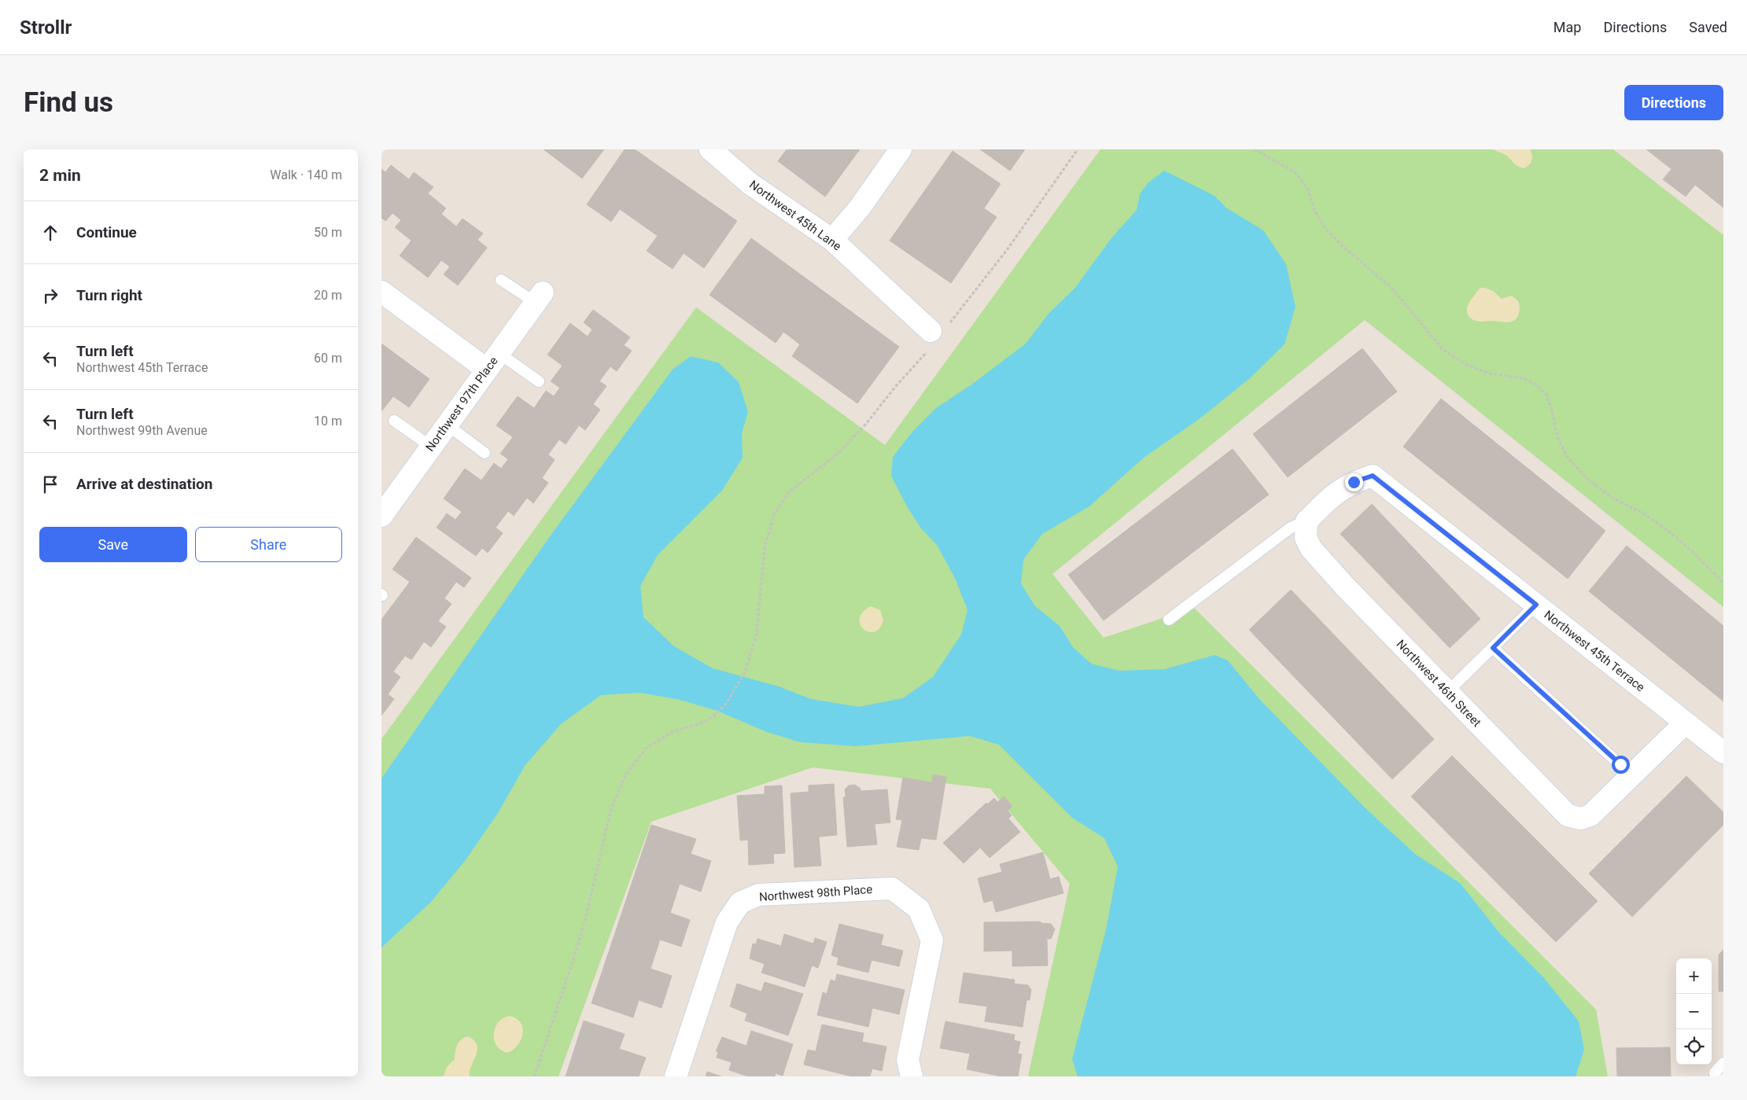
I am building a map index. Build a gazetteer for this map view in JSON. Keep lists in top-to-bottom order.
{
  "streets": {
    "street": [
      "Northwest 45th Lane",
      "Northwest 97th Place",
      "Northwest 45th Terrace",
      "Northwest 46th Street",
      "Northwest 98th Place"
    ]
  },
  "crossings": [
    ["Northwest 45th Terrace", "Northwest 46th Street"]
  ],
  "page": {
    "header": "Strollr",
    "nav": ["Map", "Directions", "Saved"],
    "buttons": [
      "Directions",
      ["Save", "Share"]
    ],
    "title": "Find us",
    "heading": ["2 min", "Walk · 140 m"],
    "list": [
      ["Continue", "50 m"],
      ["Turn right", "20 m"],
      ["Turn left", "Northwest 45th Terrace", "60 m"],
      ["Turn left", "Northwest 99th Avenue", "10 m"],
      "Arrive at destination"
    ],
    "map_buttons": ["+", "−"]
  }
}
